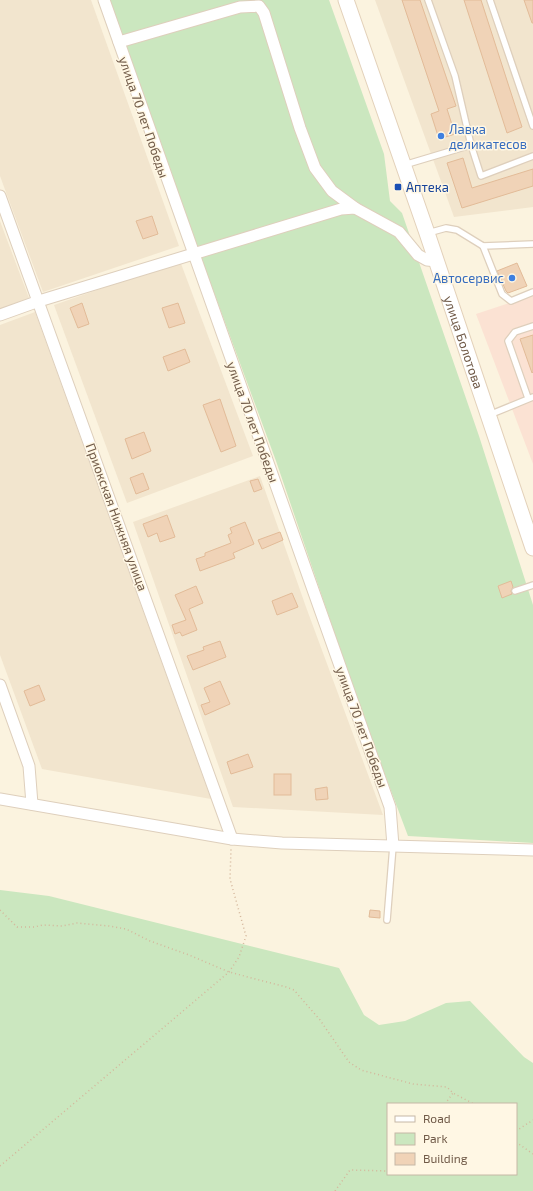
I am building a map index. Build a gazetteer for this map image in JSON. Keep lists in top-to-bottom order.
{
  "streets": {
    "main road": ["улица Болотова"],
    "street": ["улица 70 лет Победы", "Приокская Нижняя улица"]
  },
  "places": {
    "other": ["Лавка деликатесов", "Автосервис"],
    "transit": ["Аптека"]
  },
  "legend": ["Road", "Park", "Building"]
}
